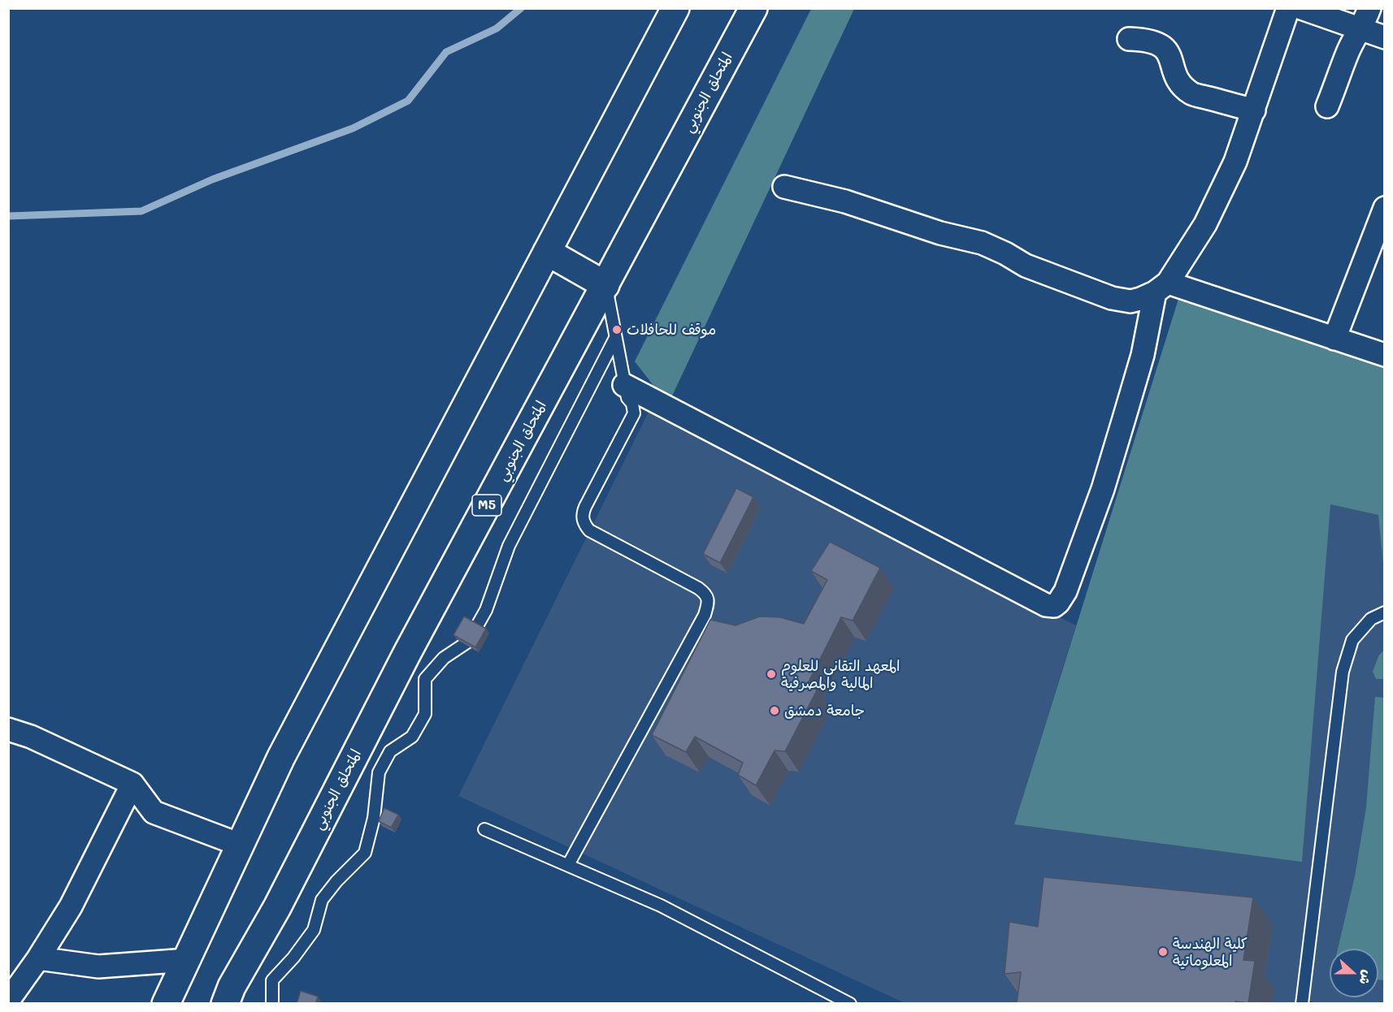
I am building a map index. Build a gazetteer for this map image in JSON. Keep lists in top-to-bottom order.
{
  "streets": {
    "highway": ["المتحلق الجنوبي", "M5"]
  },
  "places": [
    "موقف للحافلات",
    "المعهد التقاني للعلوم المالية والمصرفية",
    "جامعة دمشق",
    "كلية الهندسة المعلوماتية"
  ],
  "north": "right"
}
